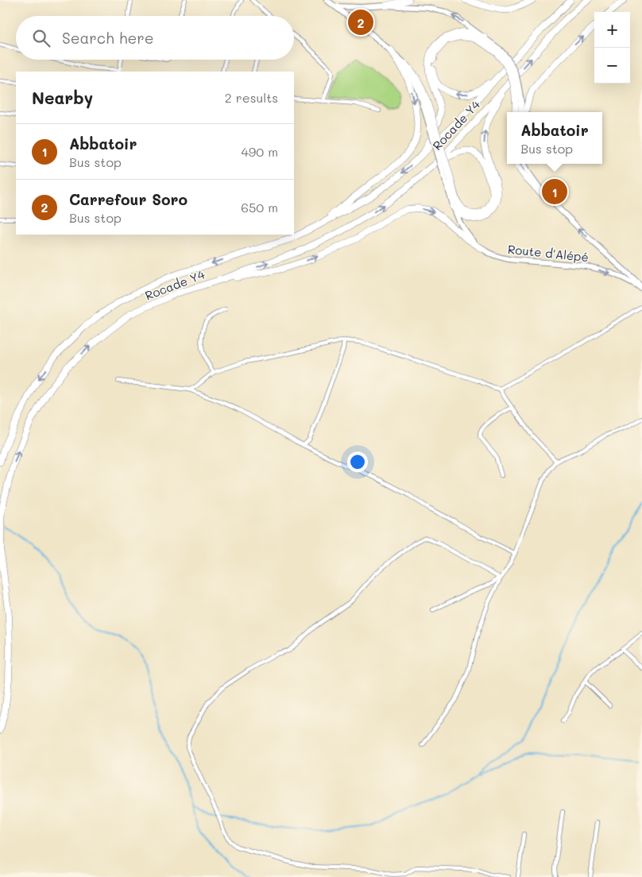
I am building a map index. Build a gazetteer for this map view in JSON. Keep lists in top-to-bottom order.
{
  "streets": {
    "highway": ["Rocade Y4"],
    "main road": ["Route d'Alépé"]
  },
  "page": {
    "pins": ["2", "1"],
    "map_buttons": ["+", "−"],
    "search": "Search here",
    "heading": ["Nearby", "2 results"],
    "popup": ["Abbatoir", "Bus stop"],
    "list": [
      {
        "mark": "1",
        "name": "Abbatoir",
        "note": "Bus stop",
        "value": "490 m"
      },
      {
        "mark": "2",
        "name": "Carrefour Soro",
        "note": "Bus stop",
        "value": "650 m"
      }
    ]
  }
}
